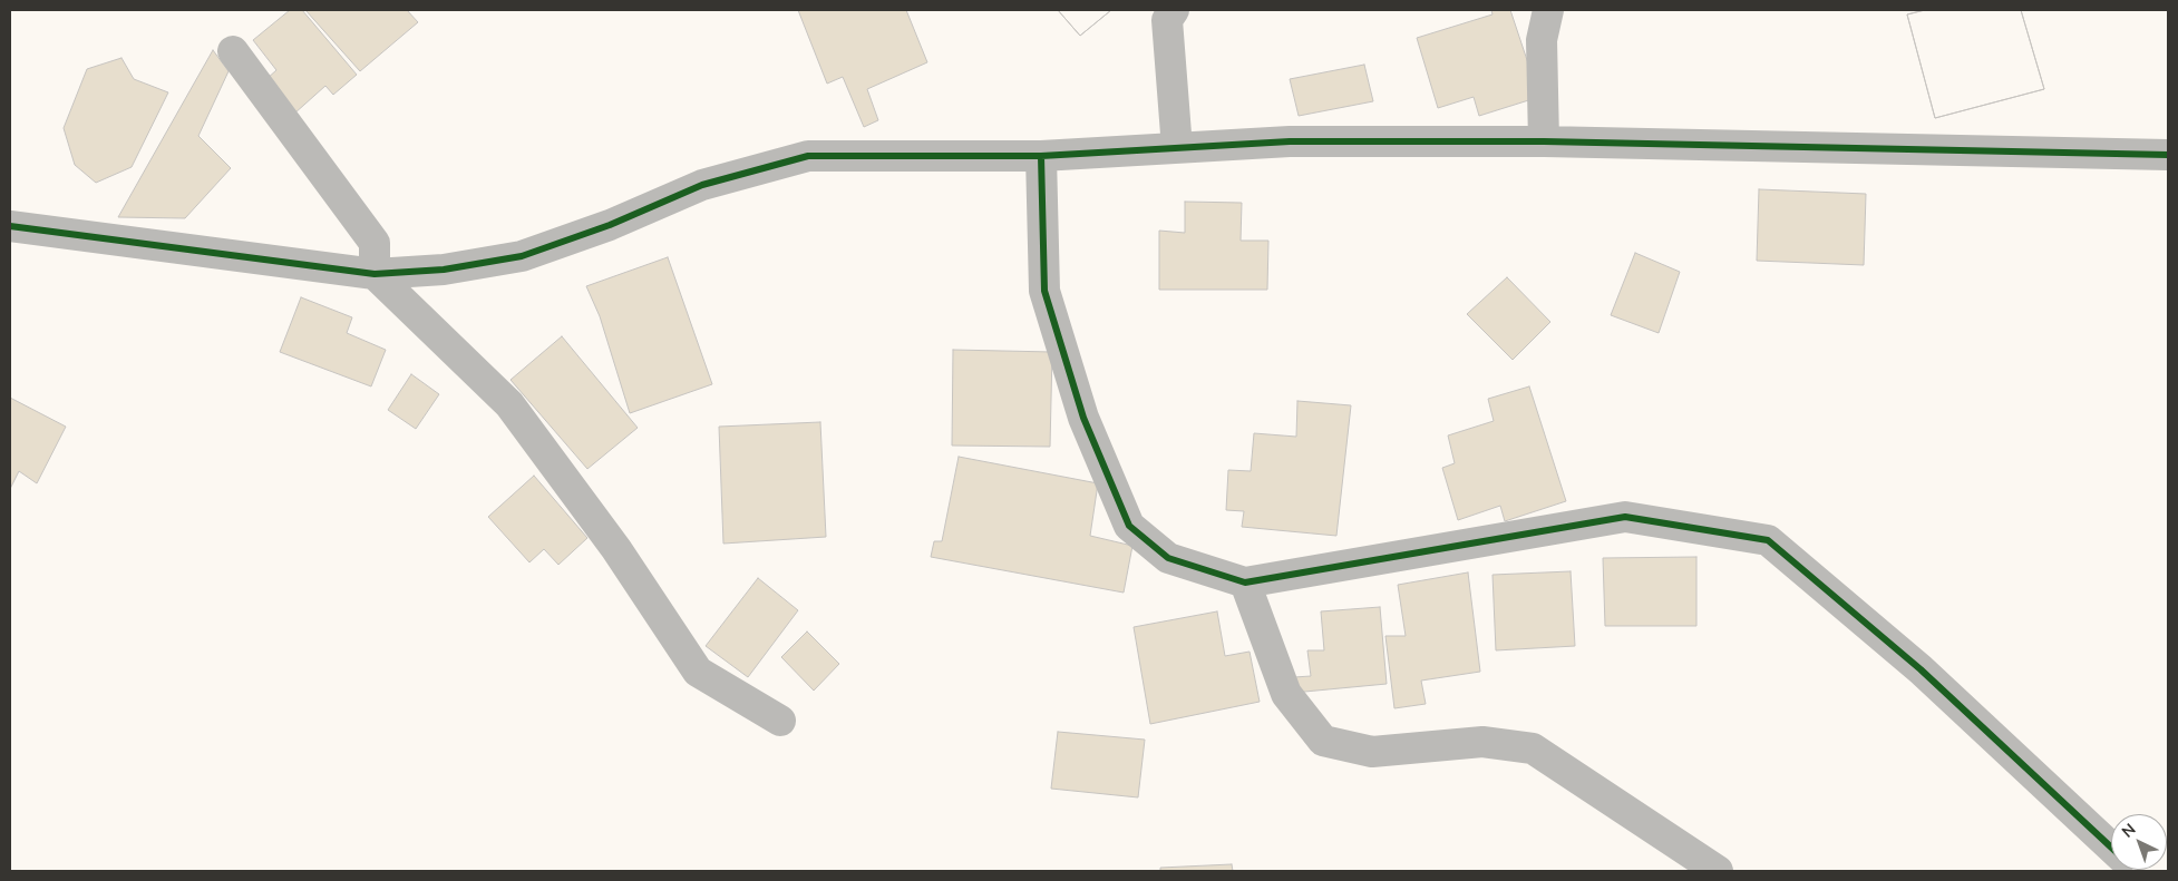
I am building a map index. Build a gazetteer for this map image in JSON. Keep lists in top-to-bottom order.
{
  "north": "top left"
}
